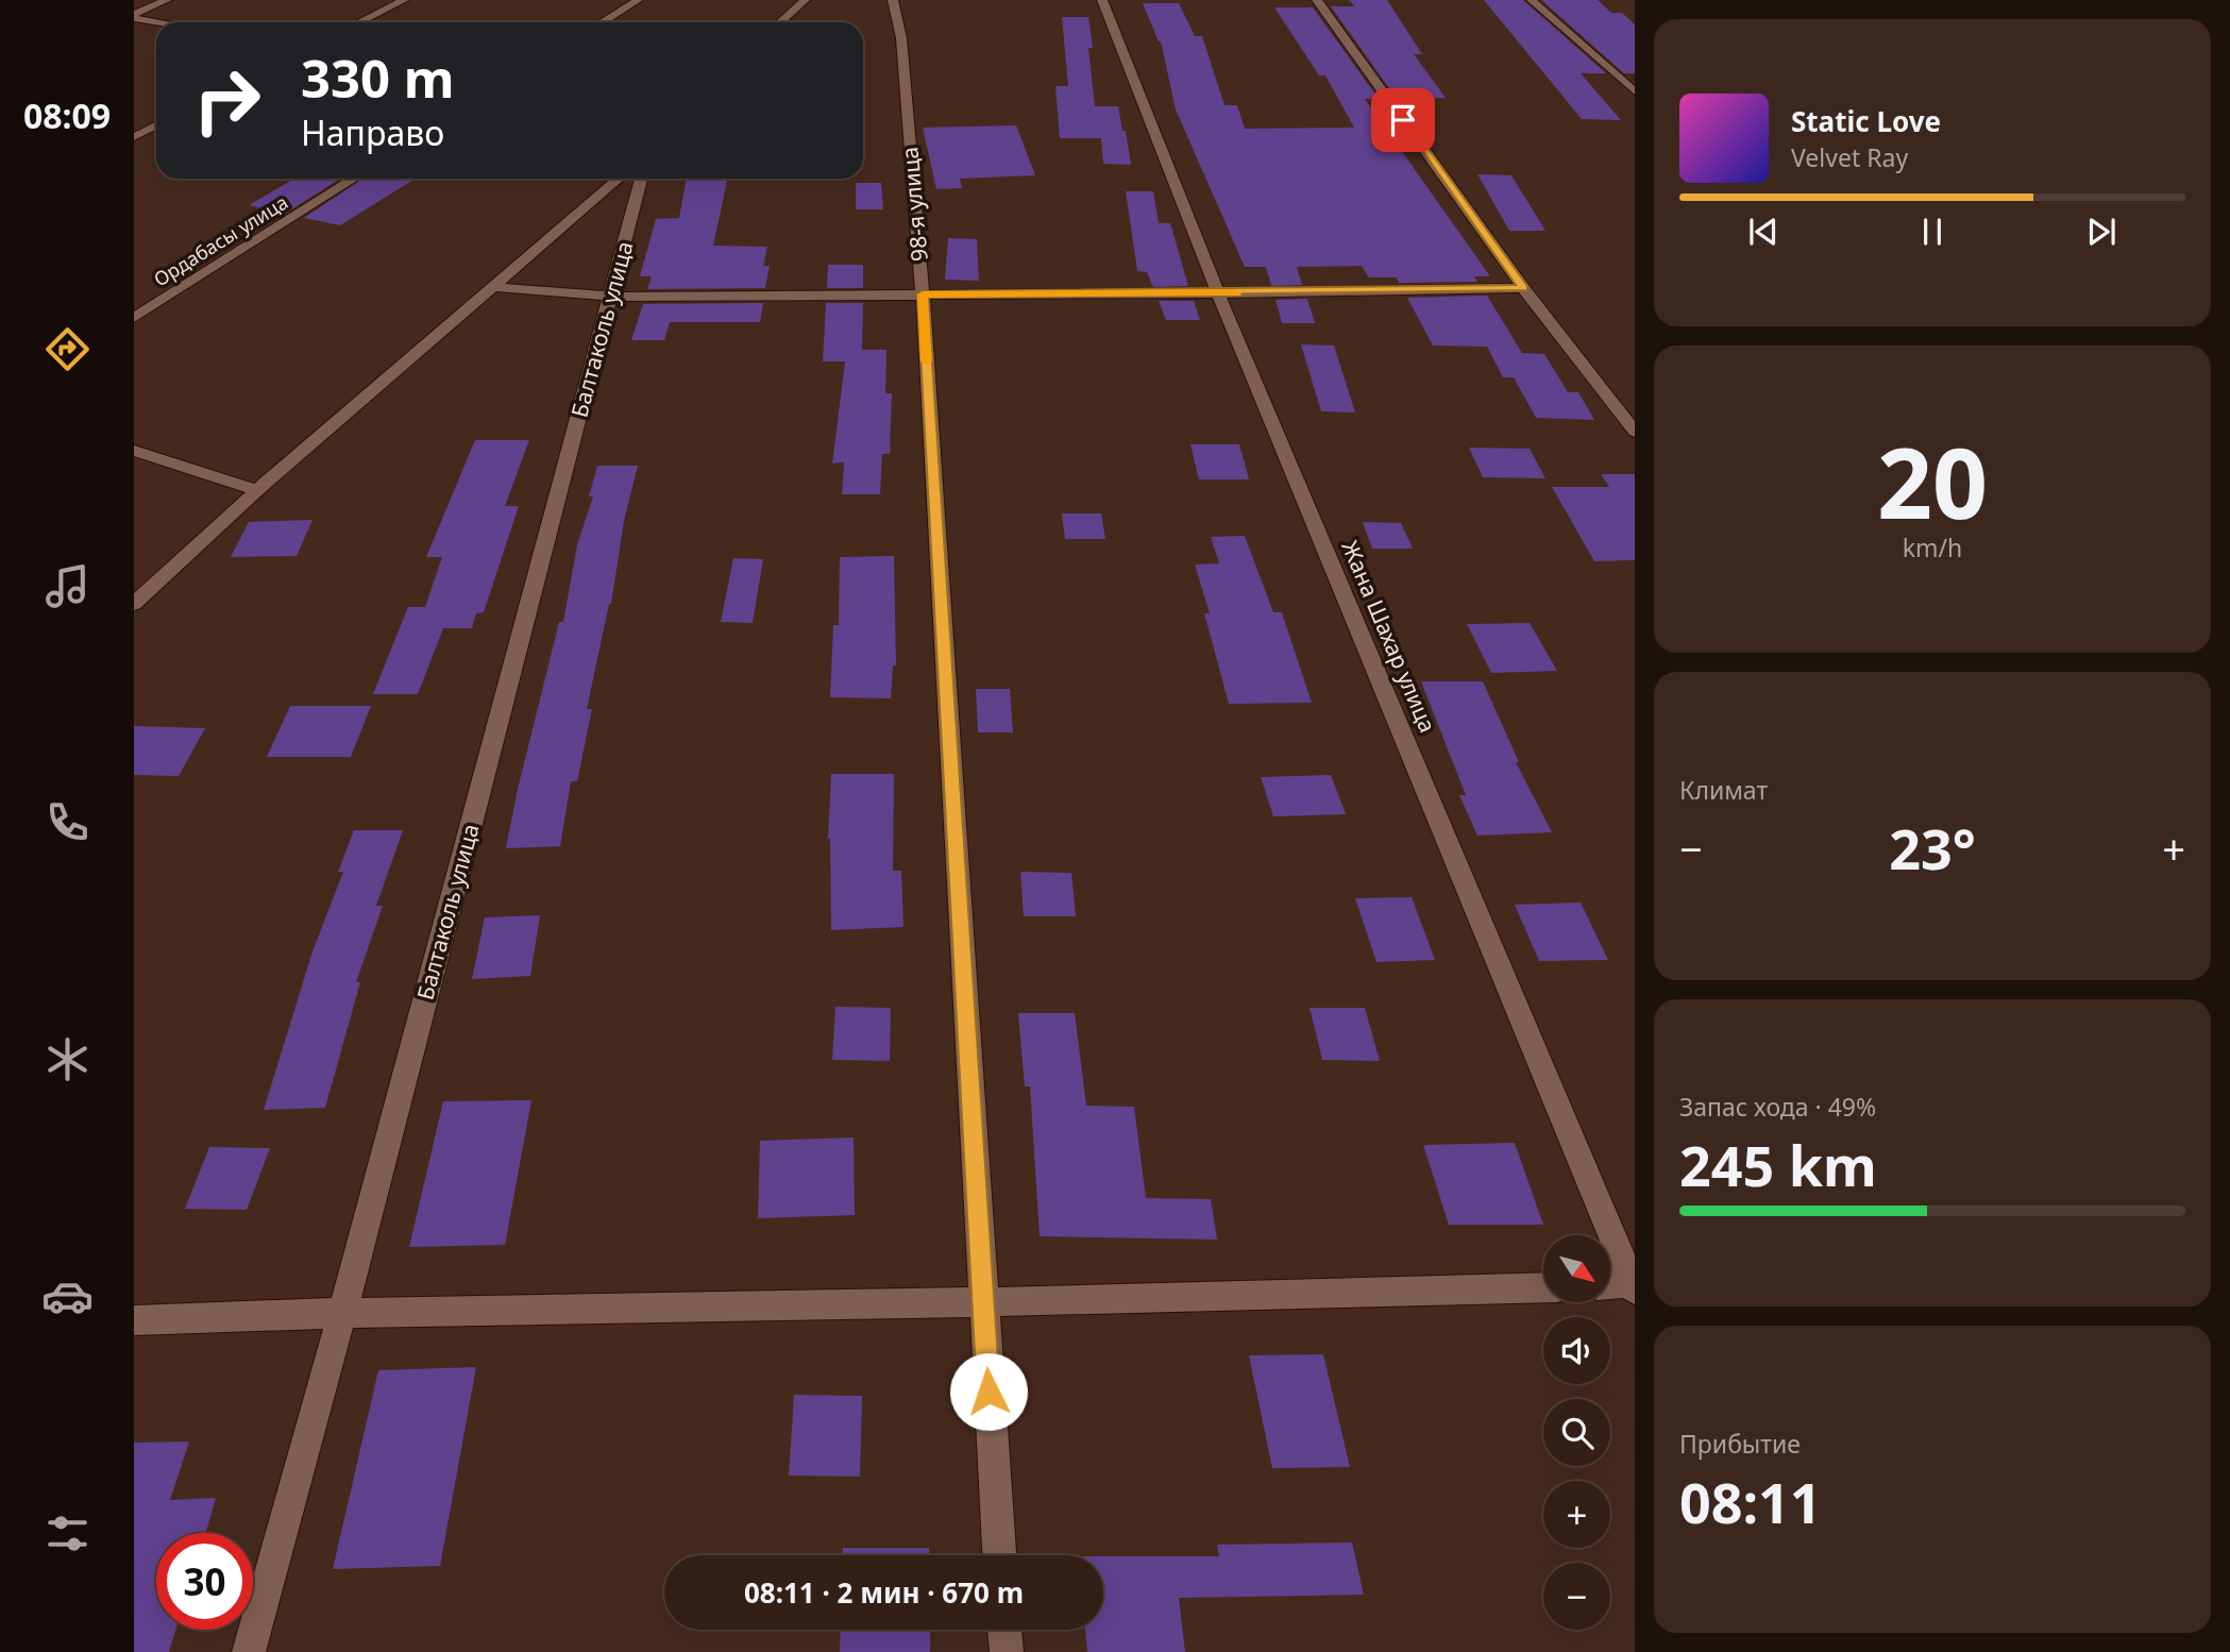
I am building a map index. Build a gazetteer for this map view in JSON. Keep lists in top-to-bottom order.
{
  "streets": {
    "street": [
      "98-я улица",
      "Ордабасы улица",
      "Балтаколь улица",
      "Жана Шахар улица"
    ]
  },
  "north": "bottom right",
  "page": {
    "tabs": "08:09",
    "turn": ["330 m", "Направо"],
    "song": ["Static Love", "Velvet Ray"],
    "tile": [
      ["20", "km/h"],
      "Климат",
      ["Запас хода · 49%", "245 km"],
      ["Прибытие", "08:11"]
    ],
    "heat": ["−", "23°", "+"],
    "map_buttons": ["+", "−"],
    "limit": "30",
    "trip": "08:11 · 2 мин · 670 m"
  }
}
